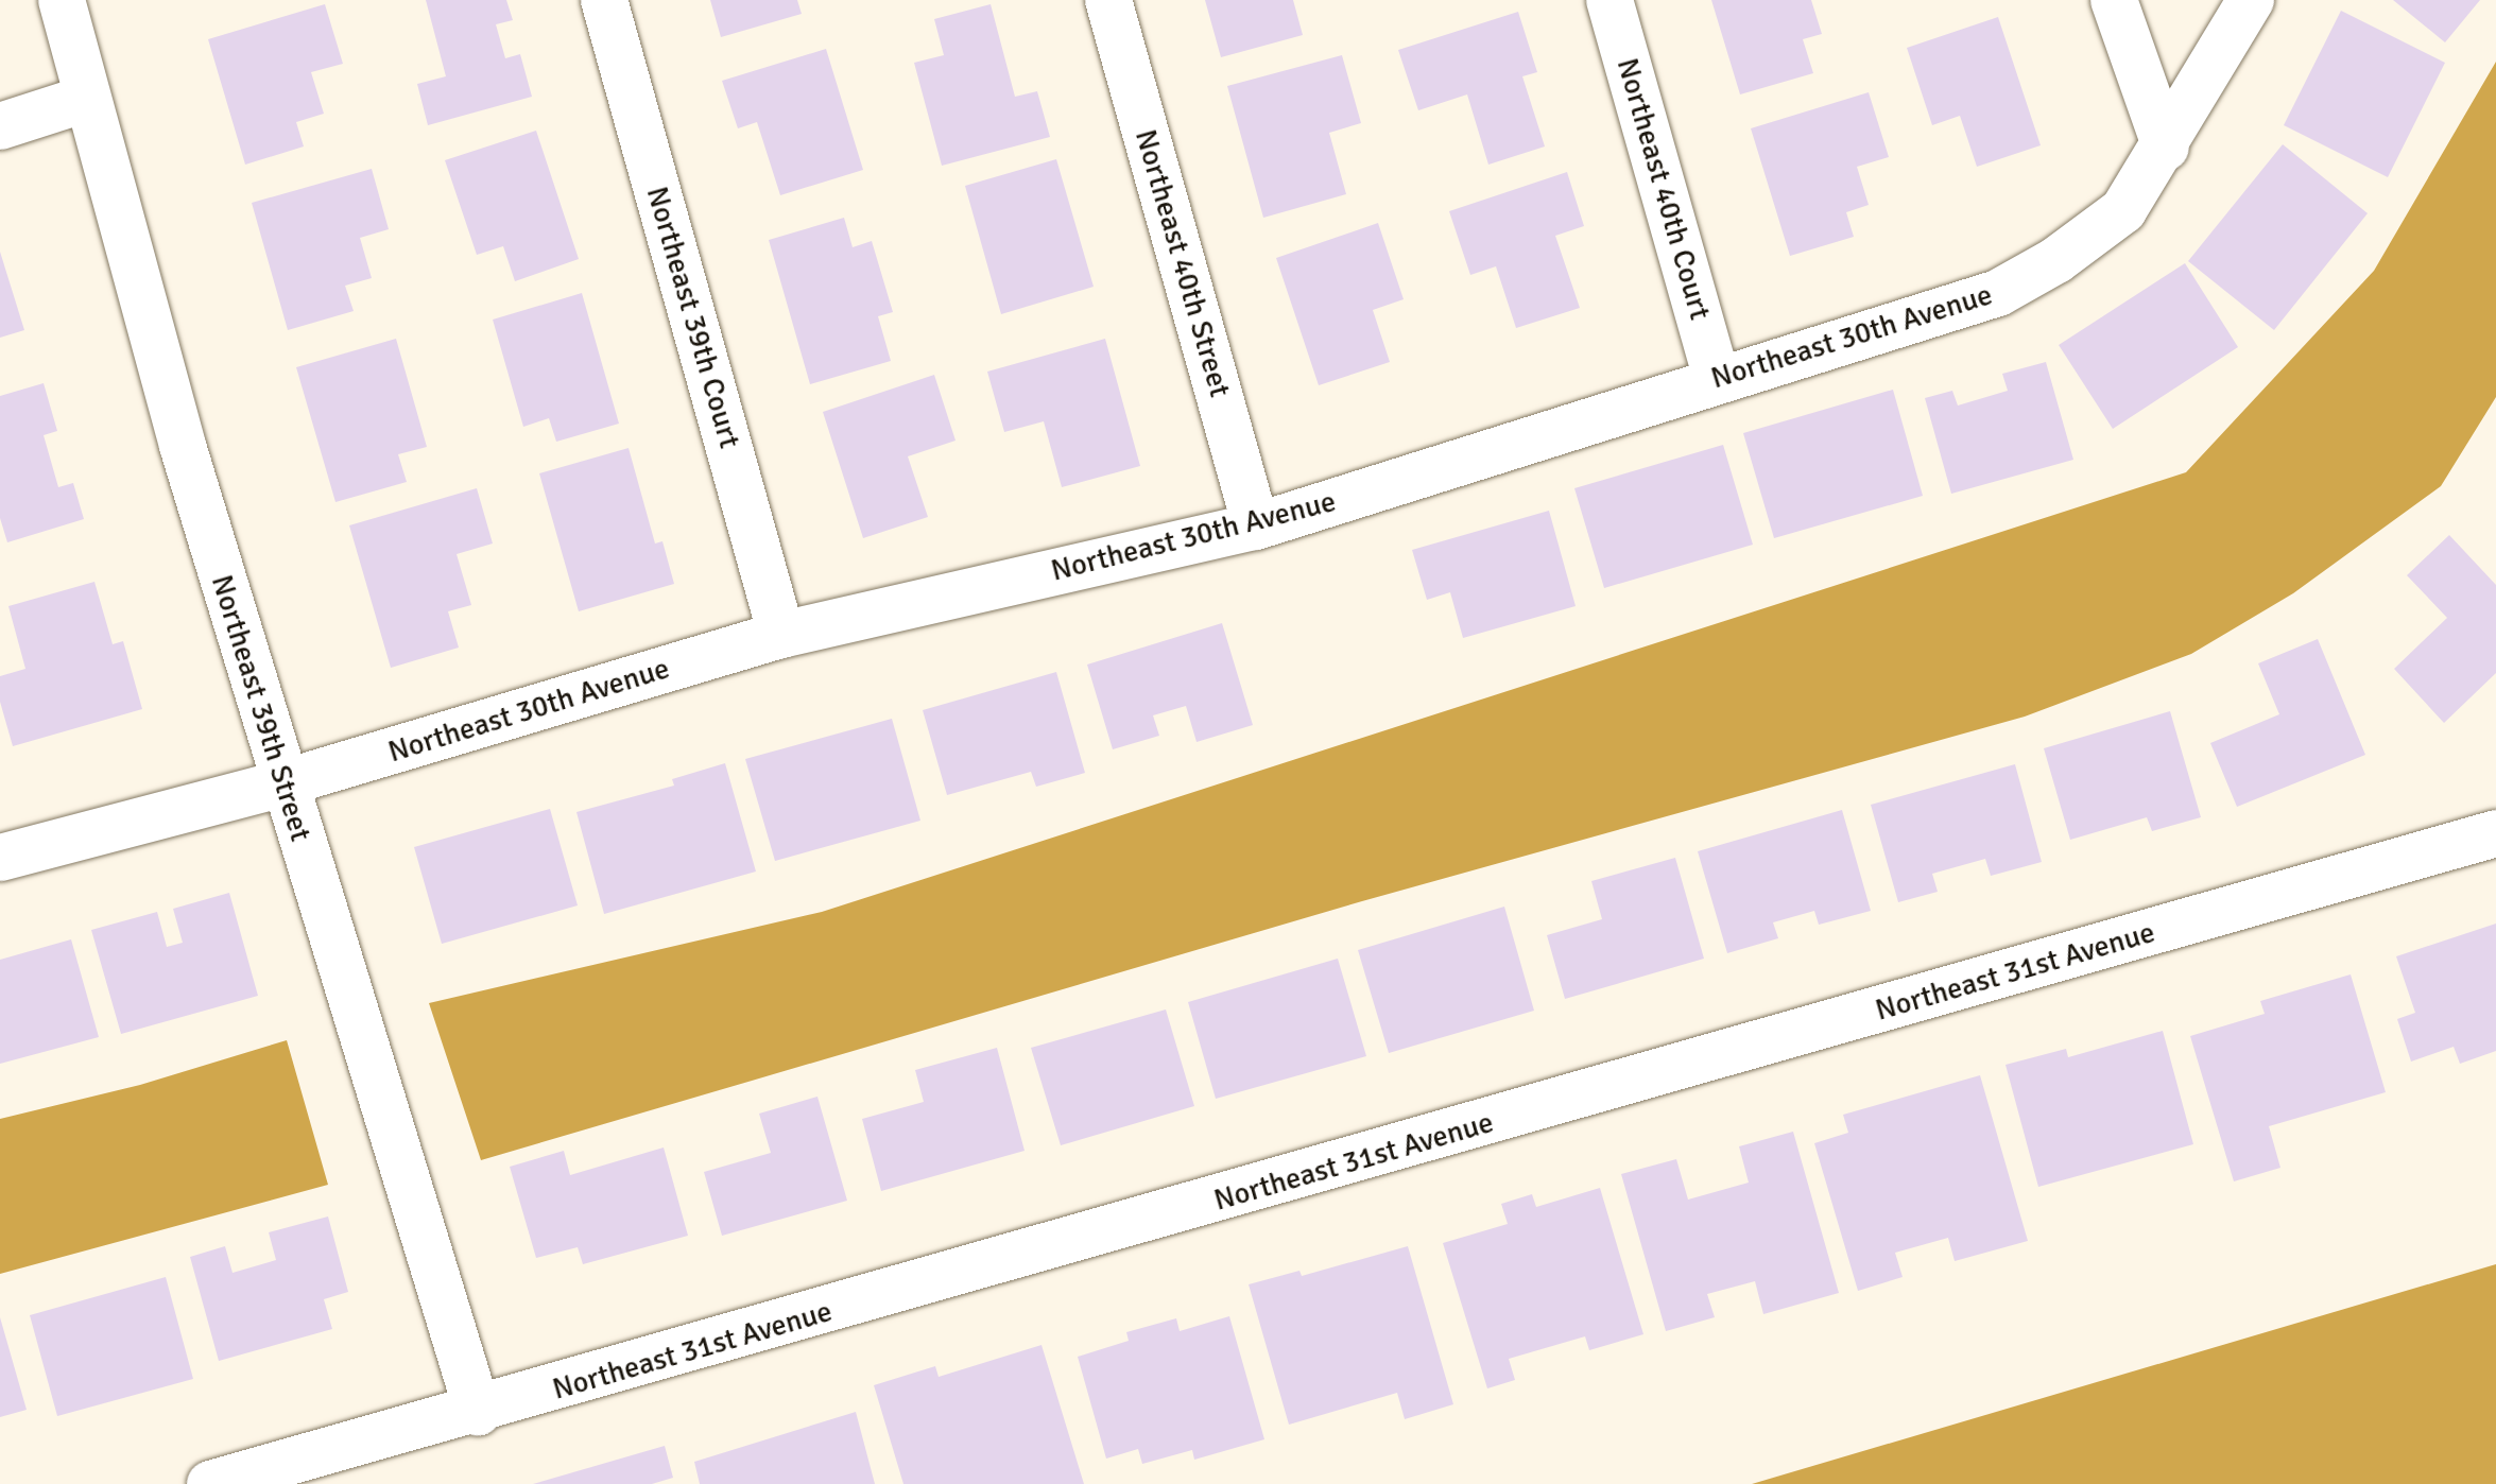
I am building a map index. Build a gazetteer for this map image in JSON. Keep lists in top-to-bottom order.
{
  "streets": {
    "street": [
      "Northeast 40th Court",
      "Northeast 40th Street",
      "Northeast 39th Court",
      "Northeast 30th Avenue",
      "Northeast 39th Street",
      "Northeast 31st Avenue"
    ]
  },
  "crossings": [
    ["Northeast 40th Court", "Northeast 30th Avenue"],
    ["Northeast 40th Street", "Northeast 30th Avenue"],
    ["Northeast 39th Court", "Northeast 30th Avenue"],
    ["Northeast 30th Avenue", "Northeast 39th Street"],
    ["Northeast 39th Street", "Northeast 31st Avenue"]
  ]
}
